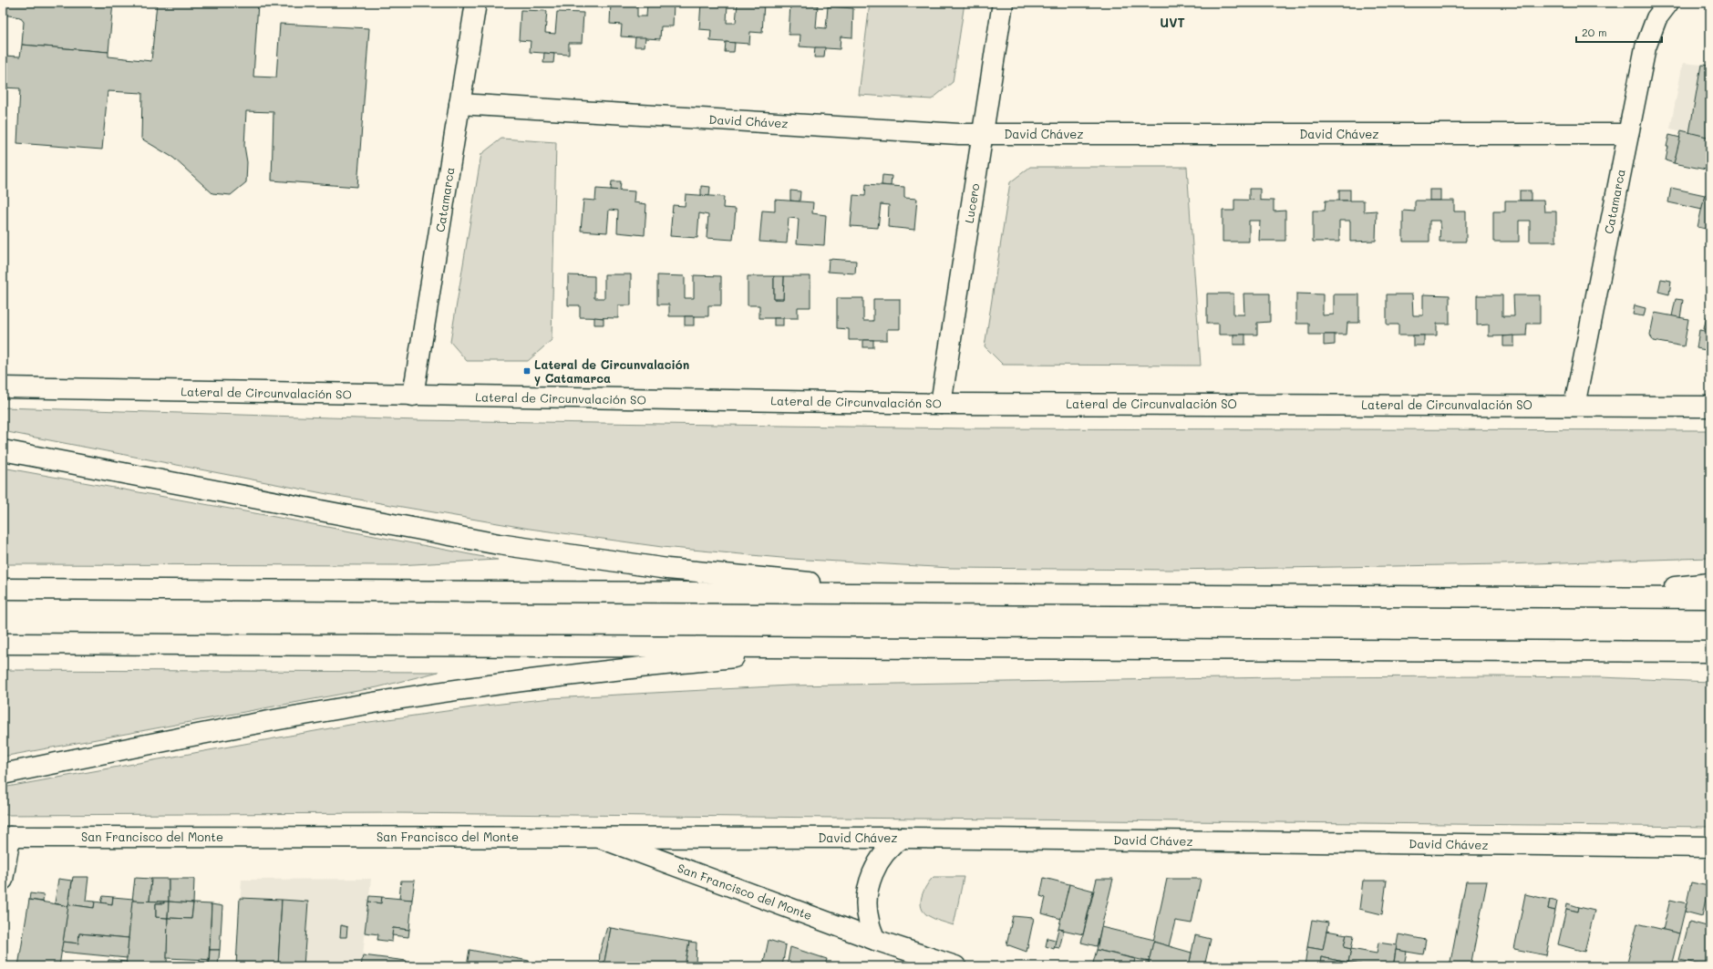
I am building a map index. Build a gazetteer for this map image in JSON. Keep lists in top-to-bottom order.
{
  "streets": {
    "main road": [
      "David Chávez",
      "Catamarca",
      "Lucero",
      "Lateral de Circunvalación SO",
      "San Francisco del Monte"
    ]
  },
  "crossings": [
    ["David Chávez", "Catamarca"],
    ["David Chávez", "Lucero"],
    ["David Chávez", "San Francisco del Monte"],
    ["Catamarca", "Lateral de Circunvalación SO"],
    ["Lucero", "Lateral de Circunvalación SO"]
  ],
  "districts": ["UVT"],
  "places": {
    "transit": ["Lateral de Circunvalación y Catamarca"]
  },
  "scale_bar": "20 m"
}
